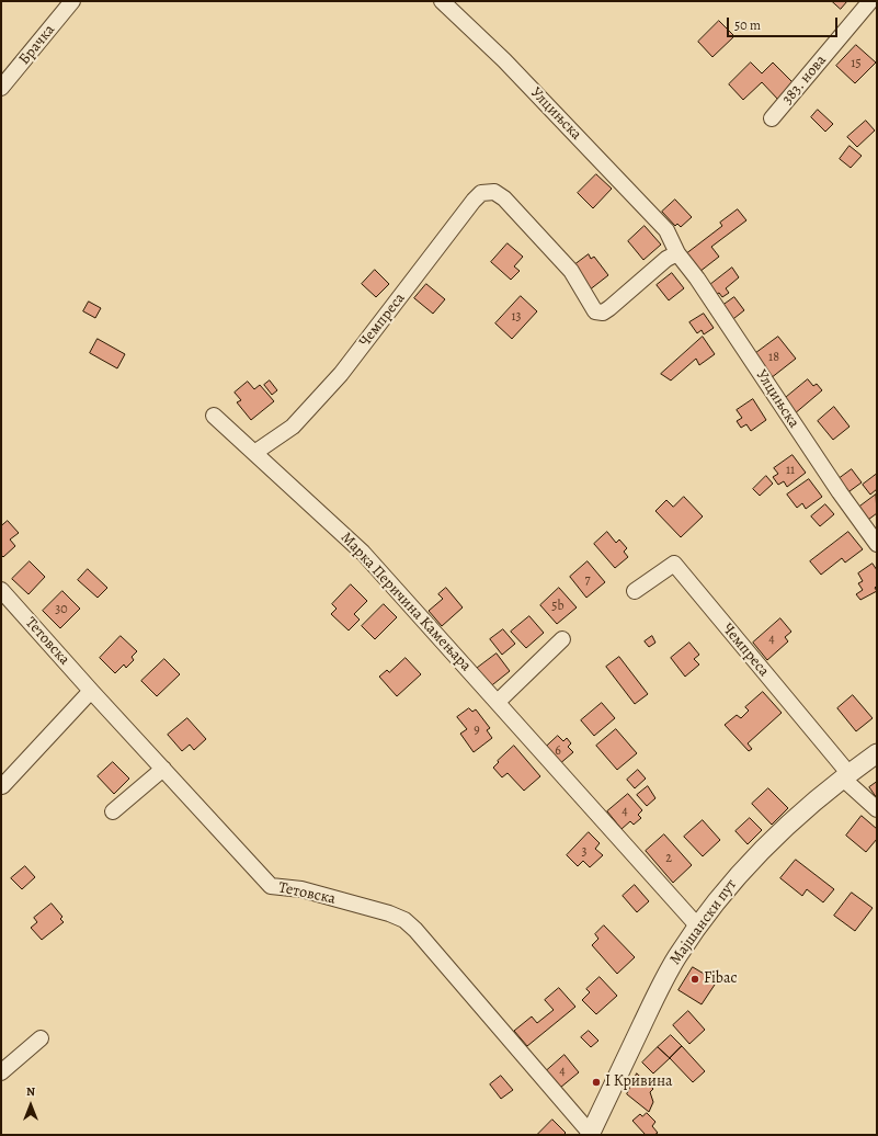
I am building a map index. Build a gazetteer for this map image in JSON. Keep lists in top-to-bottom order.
{
  "streets": {
    "street": [
      "Брачка",
      "383. нова",
      "Улцињска",
      "Чемпреса",
      "Марка Перичина Камењара",
      "Тетовска",
      "Мајшански пут"
    ]
  },
  "crossings": [
    ["Улцињска", "Чемпреса"],
    ["Чемпреса", "Марка Перичина Камењара"],
    ["Чемпреса", "Мајшански пут"],
    ["Марка Перичина Камењара", "Мајшански пут"],
    ["Тетовска", "Мајшански пут"]
  ],
  "places": ["Fibac", "I Кривина"],
  "house_numbers": [
    "15",
    "13",
    "18",
    "11",
    "7",
    "5b",
    "30",
    "4",
    "9",
    "6",
    "4",
    "3",
    "2",
    "4"
  ],
  "scale_bar": "50 m",
  "north": "top"
}
